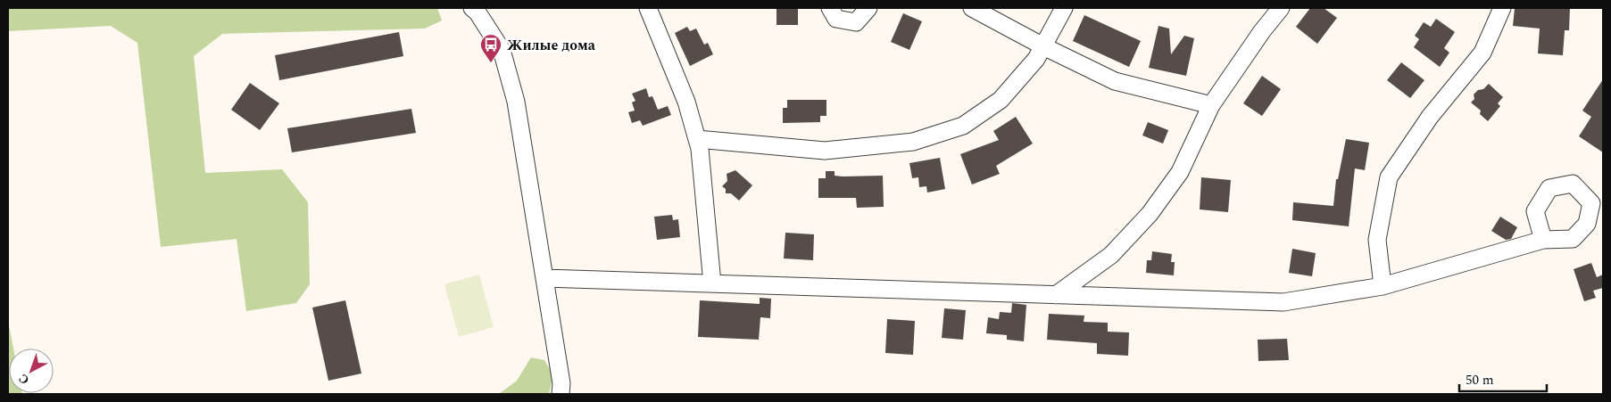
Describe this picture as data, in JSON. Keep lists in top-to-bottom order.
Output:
{
  "places": {
    "bus stop": ["Жилые дома"]
  },
  "scale_bar": "50 m",
  "north": "bottom left"
}
